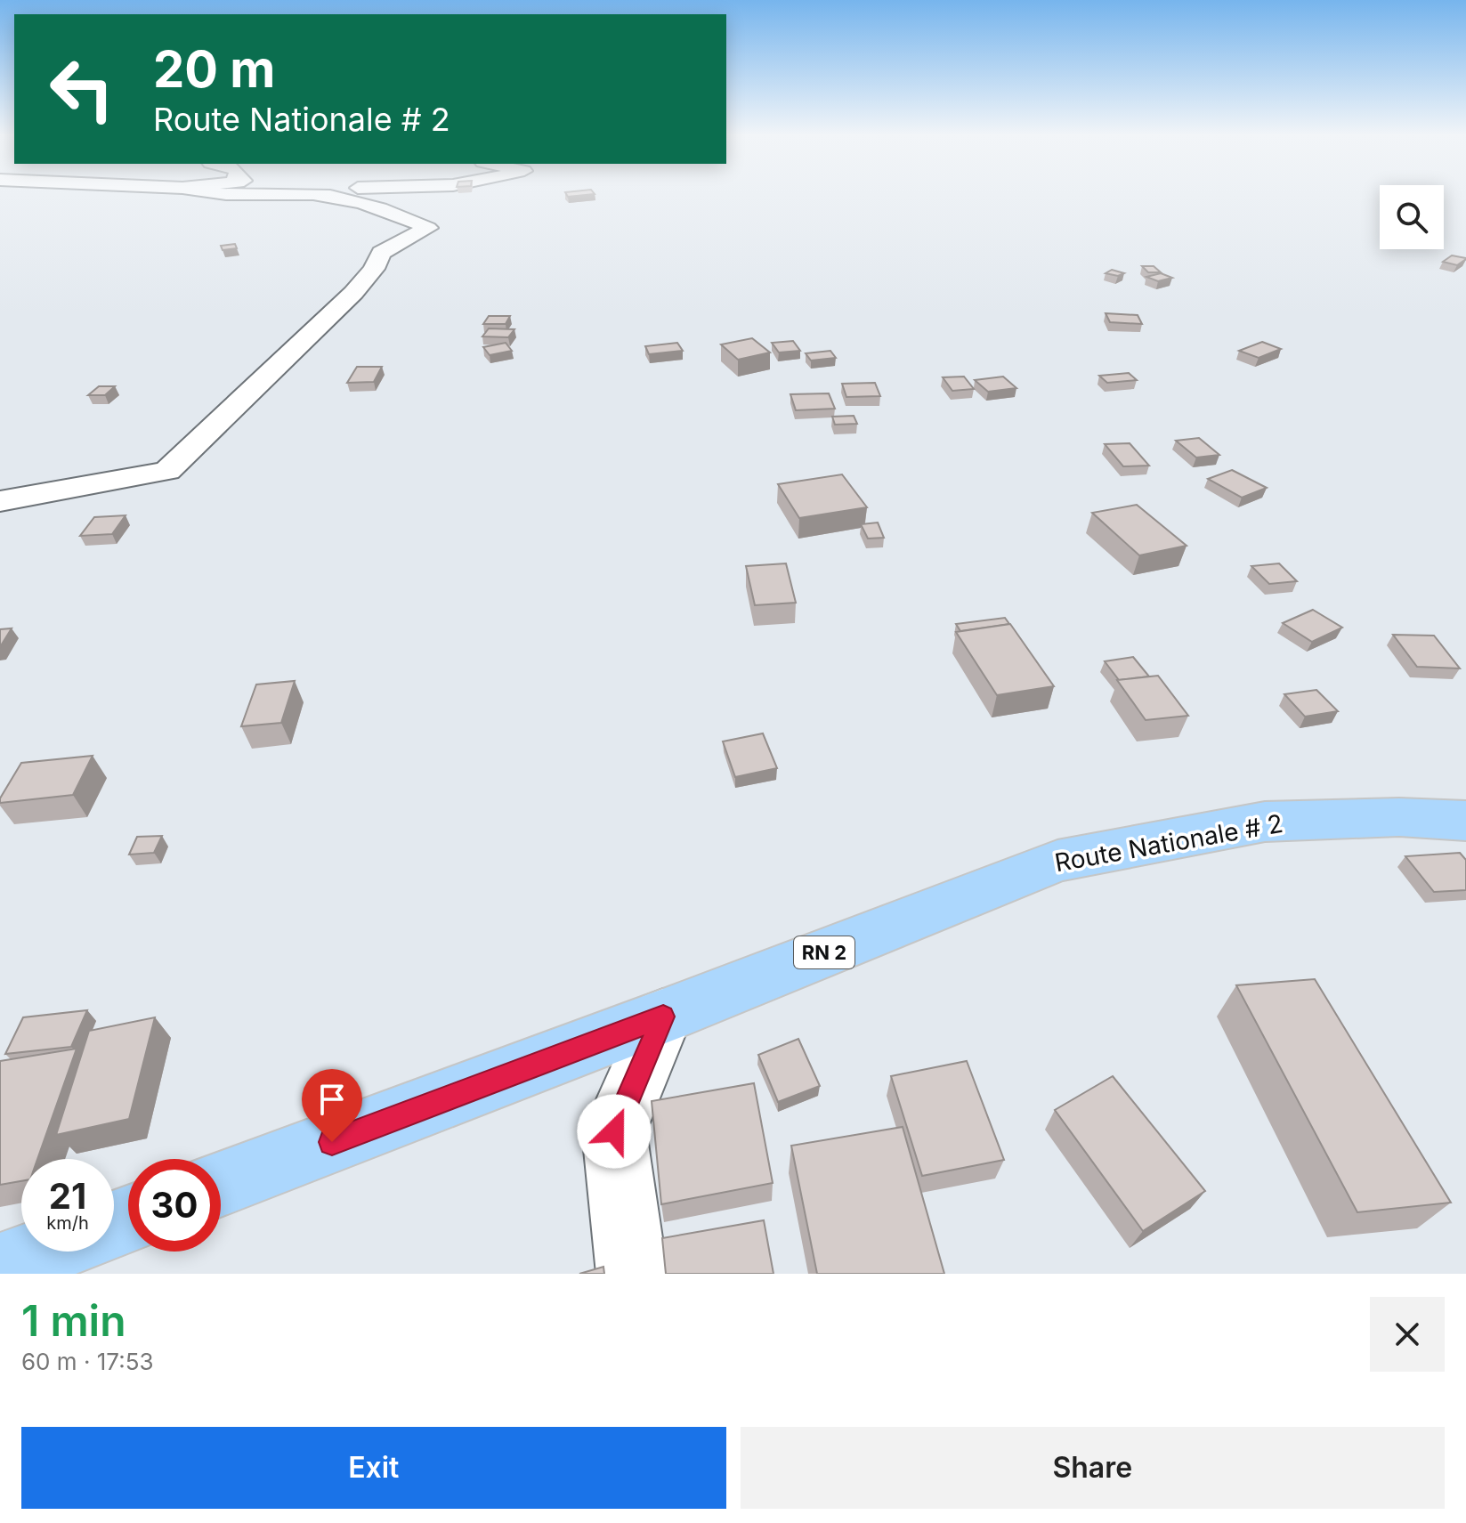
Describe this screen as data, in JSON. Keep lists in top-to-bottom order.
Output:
{
  "streets": {
    "main road": ["Route Nationale # 2", "RN 2"]
  },
  "page": {
    "turn": ["20 m", "Route Nationale # 2"],
    "speed": "21 km/h",
    "limit": "30",
    "heading": ["1 min", "60 m · 17:53"],
    "buttons": ["Exit", "Share"]
  }
}
